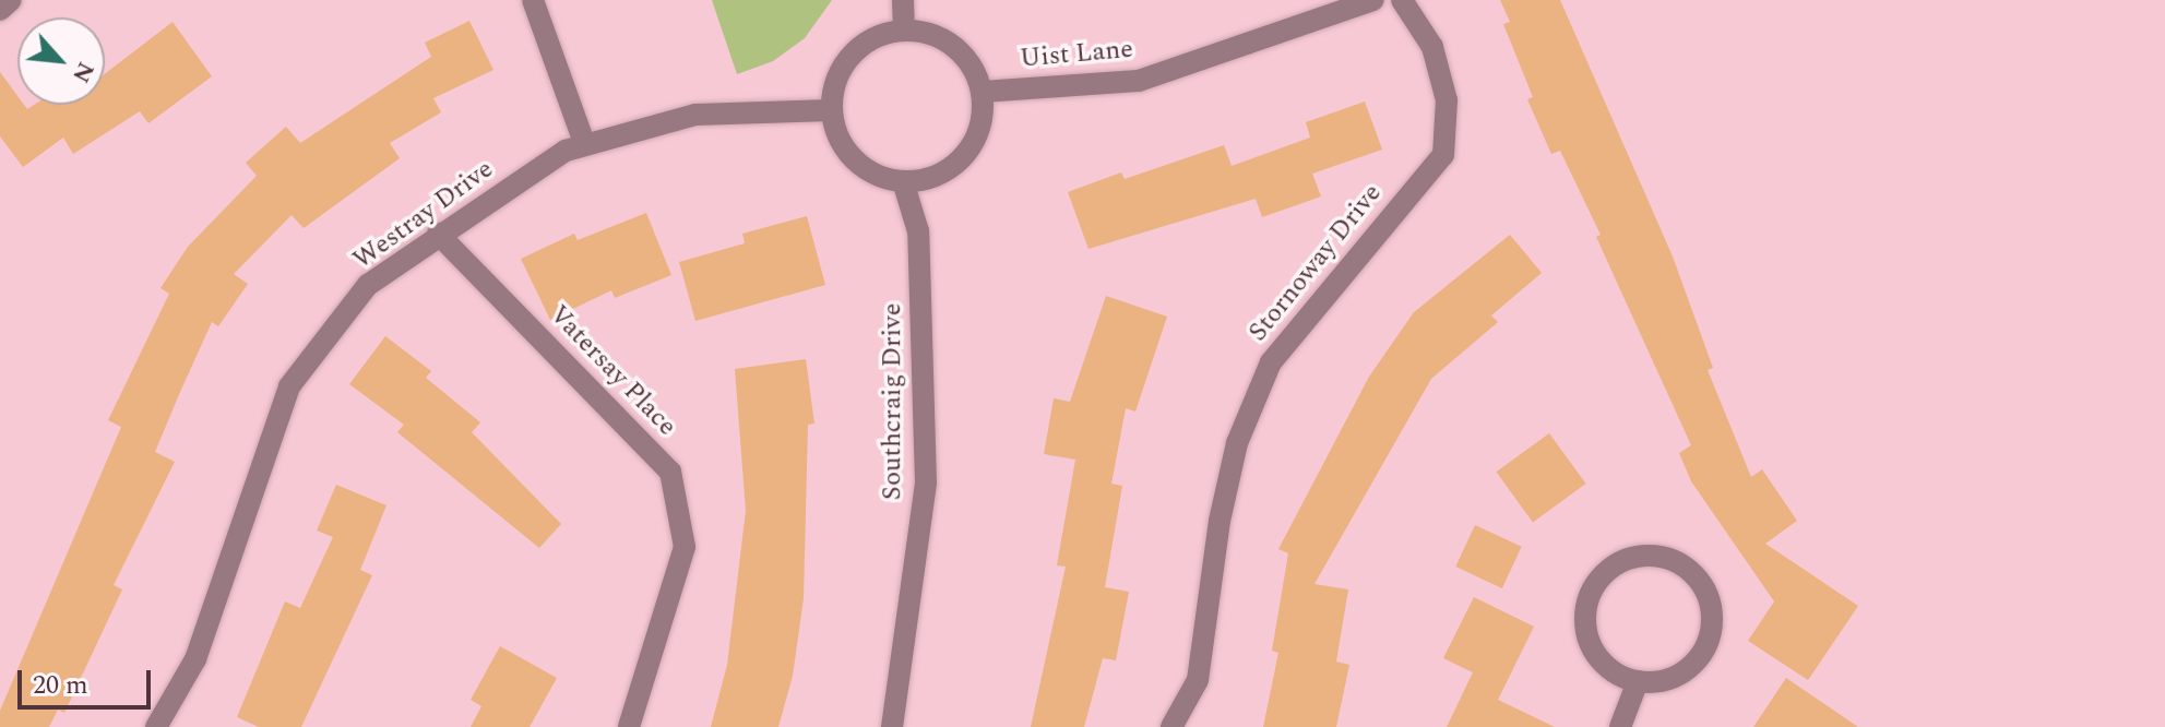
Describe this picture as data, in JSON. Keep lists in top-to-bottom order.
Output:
{
  "streets": {
    "street": [
      "Uist Lane",
      "Westray Drive",
      "Stornoway Drive",
      "Vatersay Place",
      "Southcraig Drive"
    ]
  },
  "crossings": [
    ["Uist Lane", "Westray Drive"],
    ["Uist Lane", "Southcraig Drive"],
    ["Westray Drive", "Vatersay Place"],
    ["Westray Drive", "Southcraig Drive"]
  ],
  "scale_bar": "20 m",
  "north": "bottom right"
}
